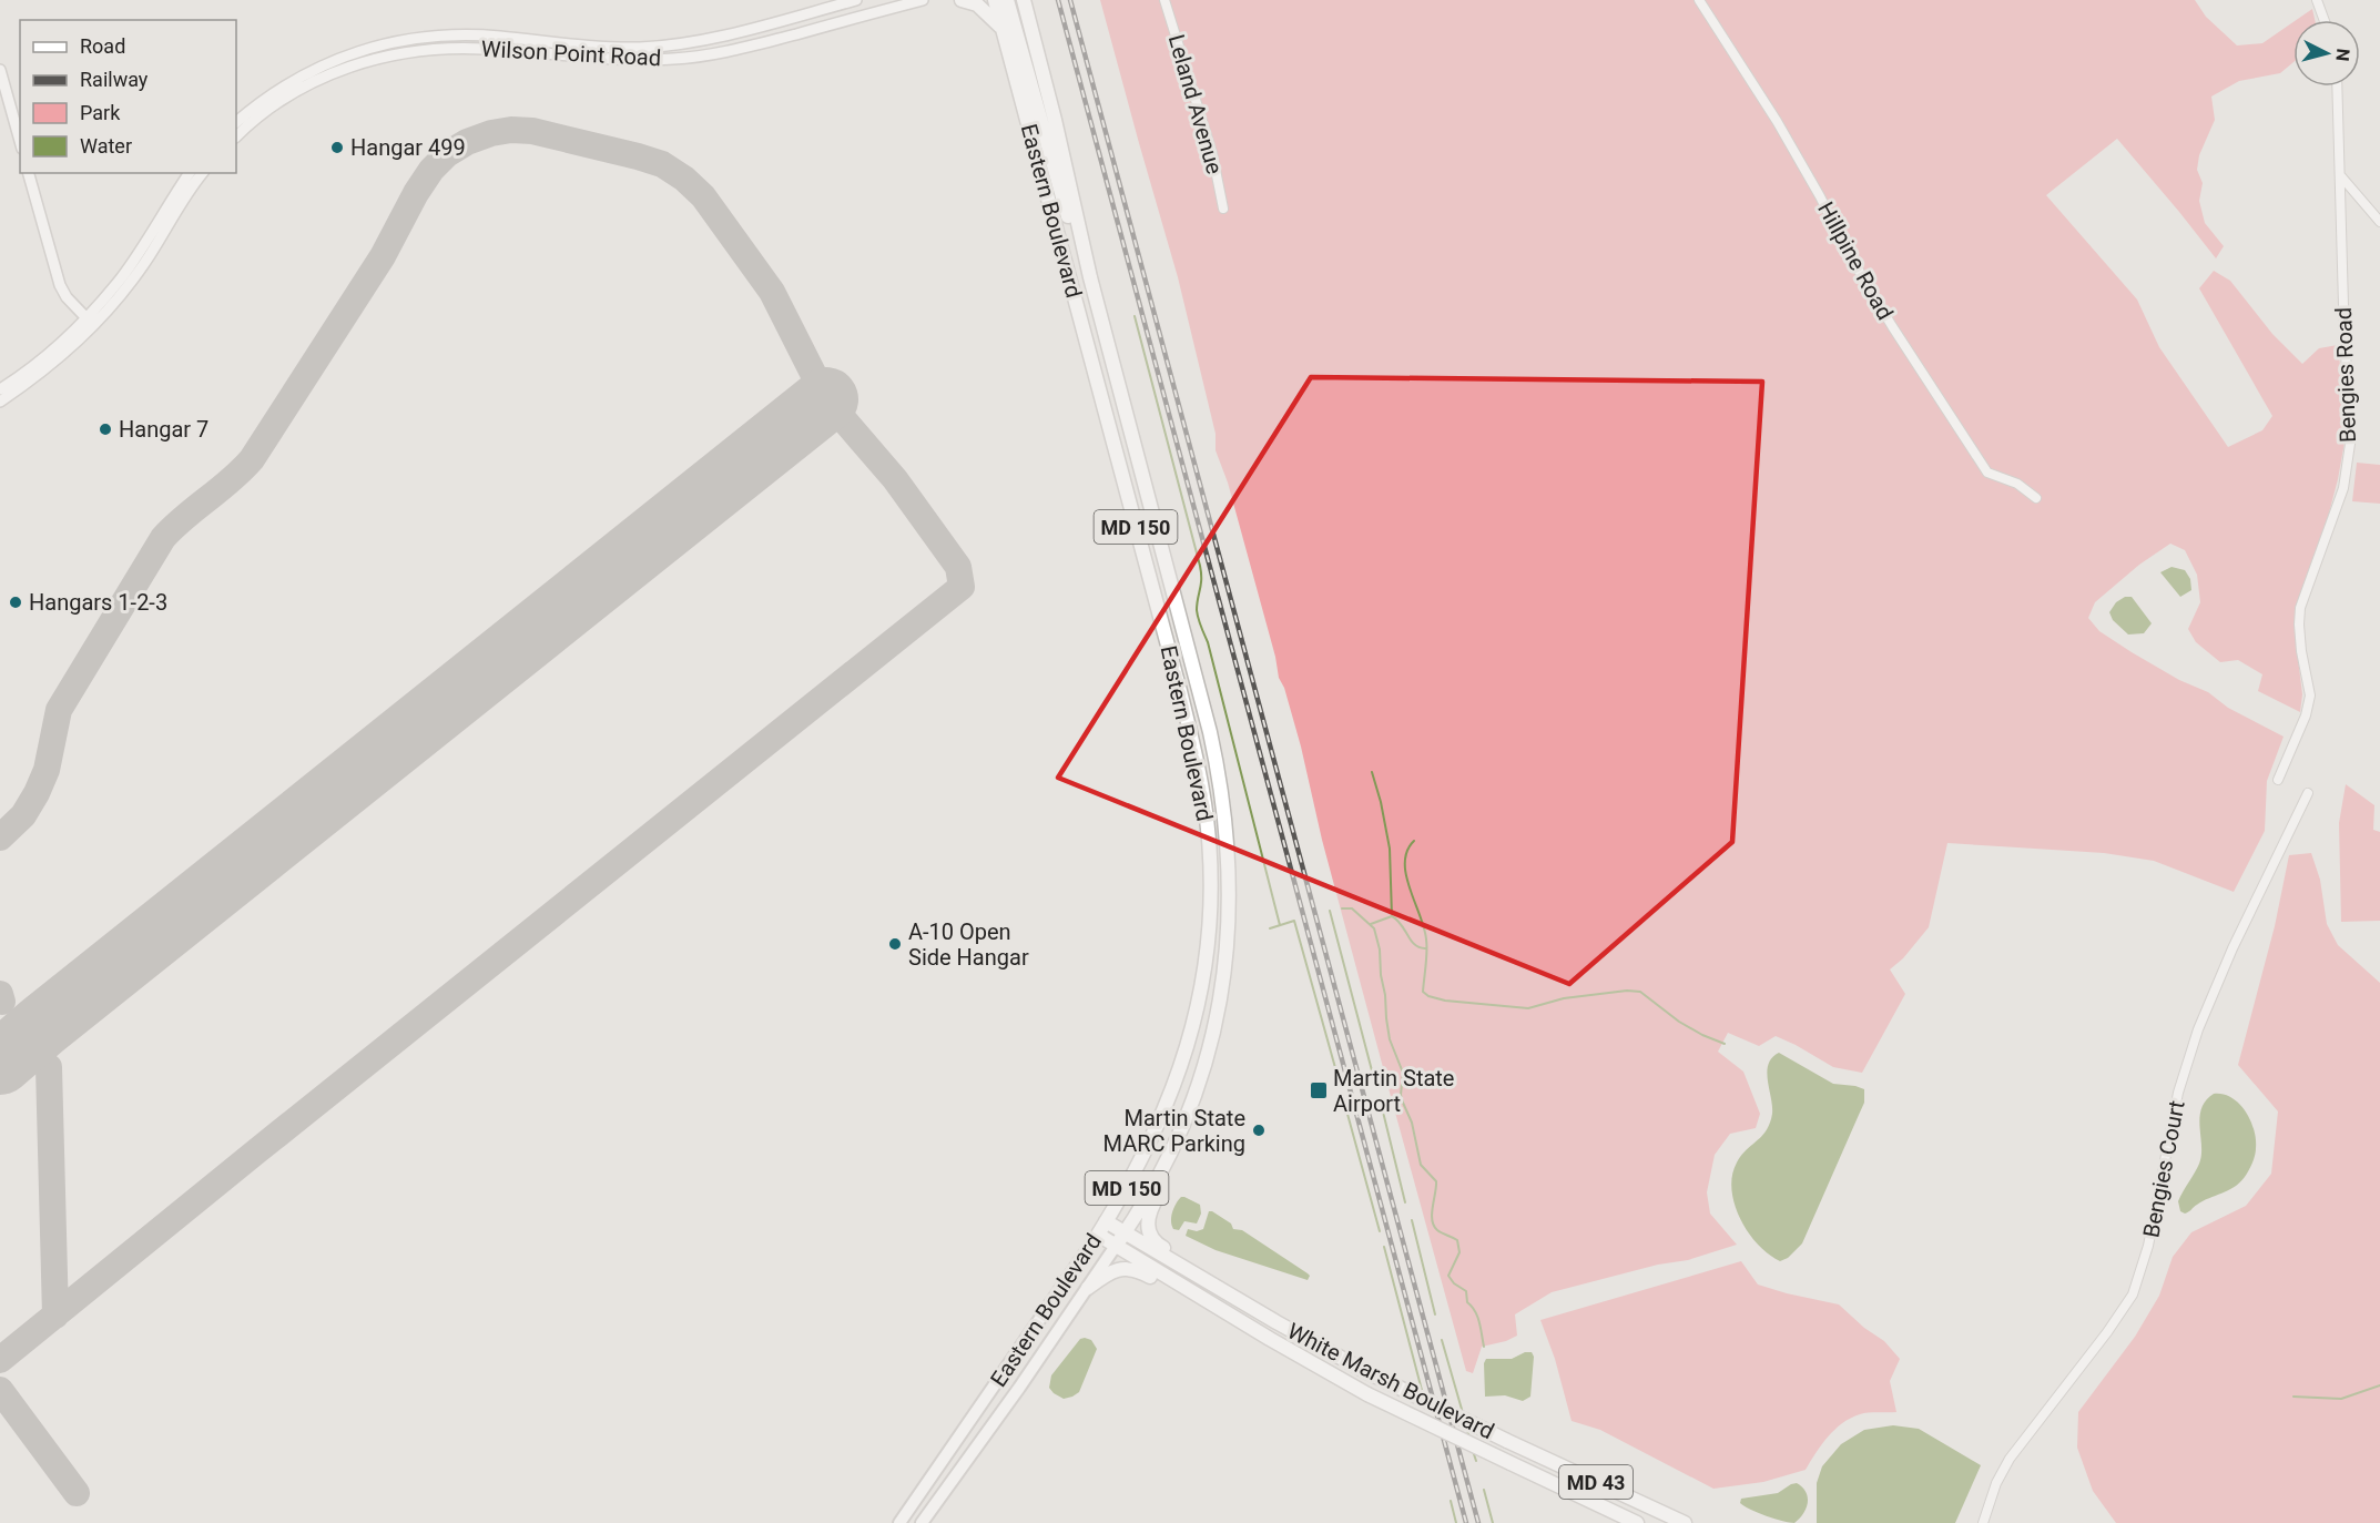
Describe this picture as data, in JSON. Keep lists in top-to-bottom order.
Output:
{
  "streets": {
    "main road": [
      "Eastern Boulevard",
      "MD 150",
      "White Marsh Boulevard",
      "MD 43"
    ],
    "street": [
      "Wilson Point Road",
      "Leland Avenue",
      "Hillpine Road",
      "Bengies Road",
      "Bengies Court"
    ]
  },
  "crossings": [
    ["Eastern Boulevard", "White Marsh Boulevard"]
  ],
  "places": {
    "other": [
      "Hangar 499",
      "Hangar 7",
      "Hangars 1-2-3",
      "A-10 Open Side Hangar",
      "Martin State MARC Parking"
    ],
    "transit": ["Martin State Airport"]
  },
  "legend": [
    "Road",
    "Railway",
    "Park",
    "Water"
  ],
  "north": "right"
}
